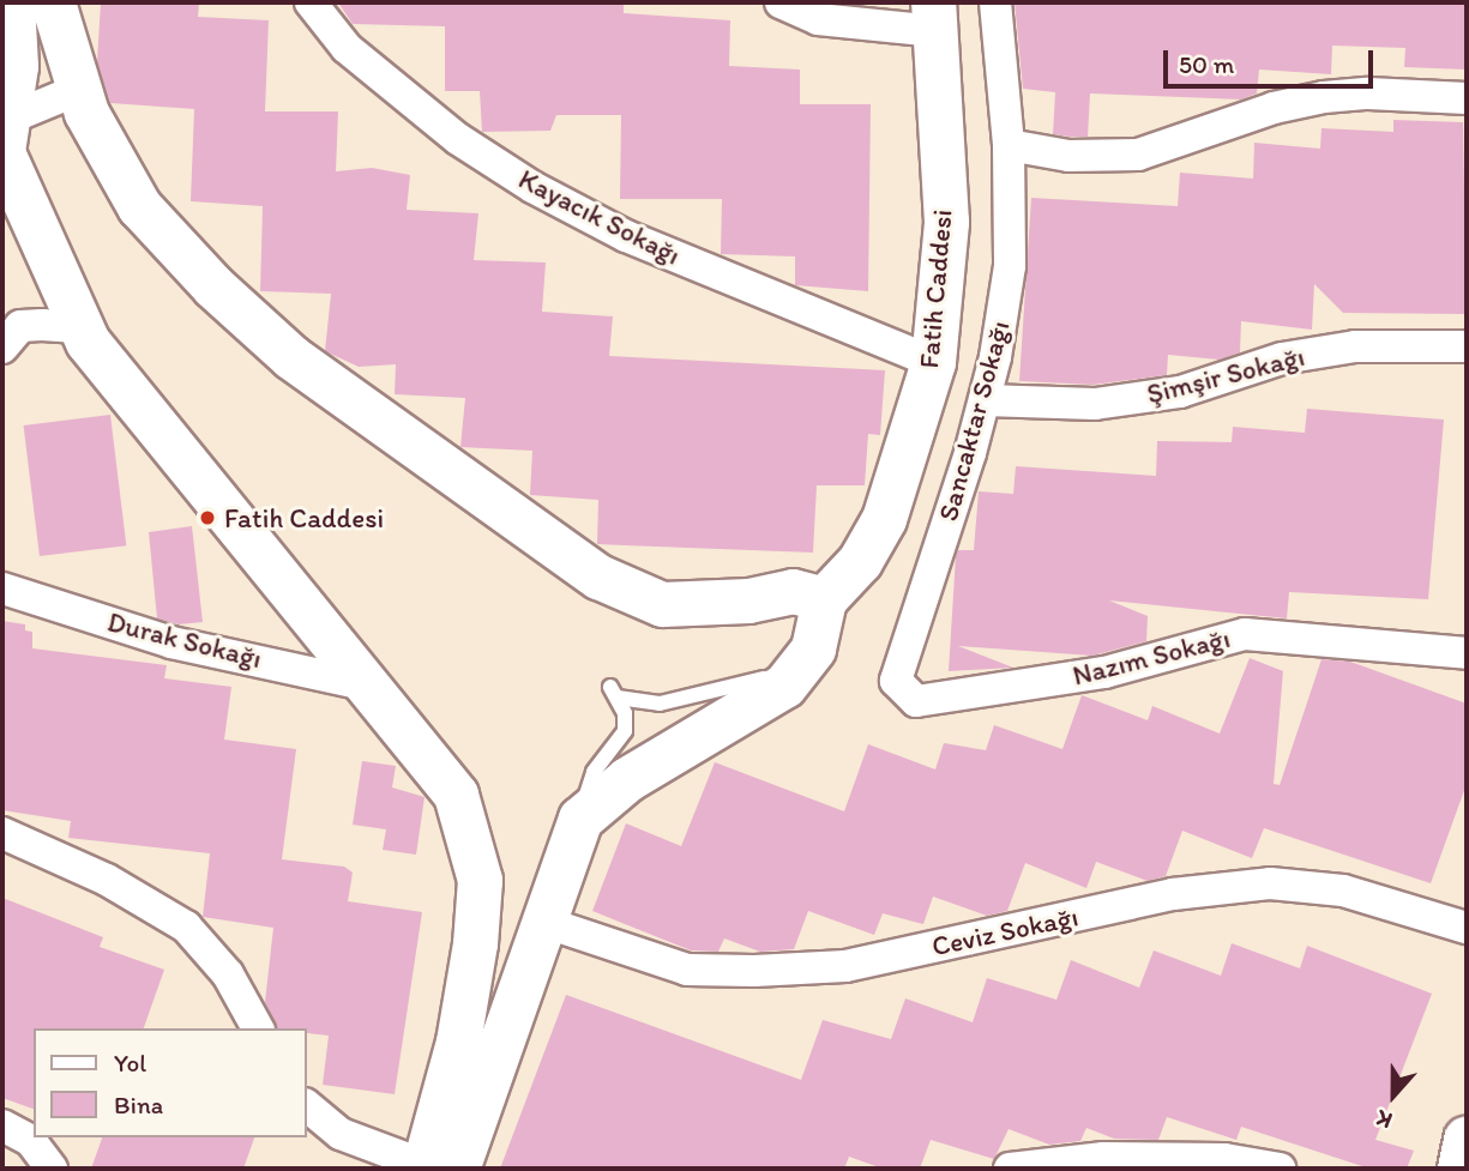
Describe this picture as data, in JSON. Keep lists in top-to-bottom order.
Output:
{
  "streets": {
    "main road": ["Fatih Caddesi"],
    "street": [
      "Kayacık Sokağı",
      "Şimşir Sokağı",
      "Sancaktar Sokağı",
      "Durak Sokağı",
      "Nazım Sokağı",
      "Ceviz Sokağı"
    ]
  },
  "crossings": [
    ["Kayacık Sokağı", "Fatih Caddesi"],
    ["Şimşir Sokağı", "Sancaktar Sokağı"],
    ["Sancaktar Sokağı", "Nazım Sokağı"]
  ],
  "places": ["Fatih Caddesi"],
  "legend": ["Yol", "Bina"],
  "scale_bar": "50 m",
  "north": "bottom"
}
